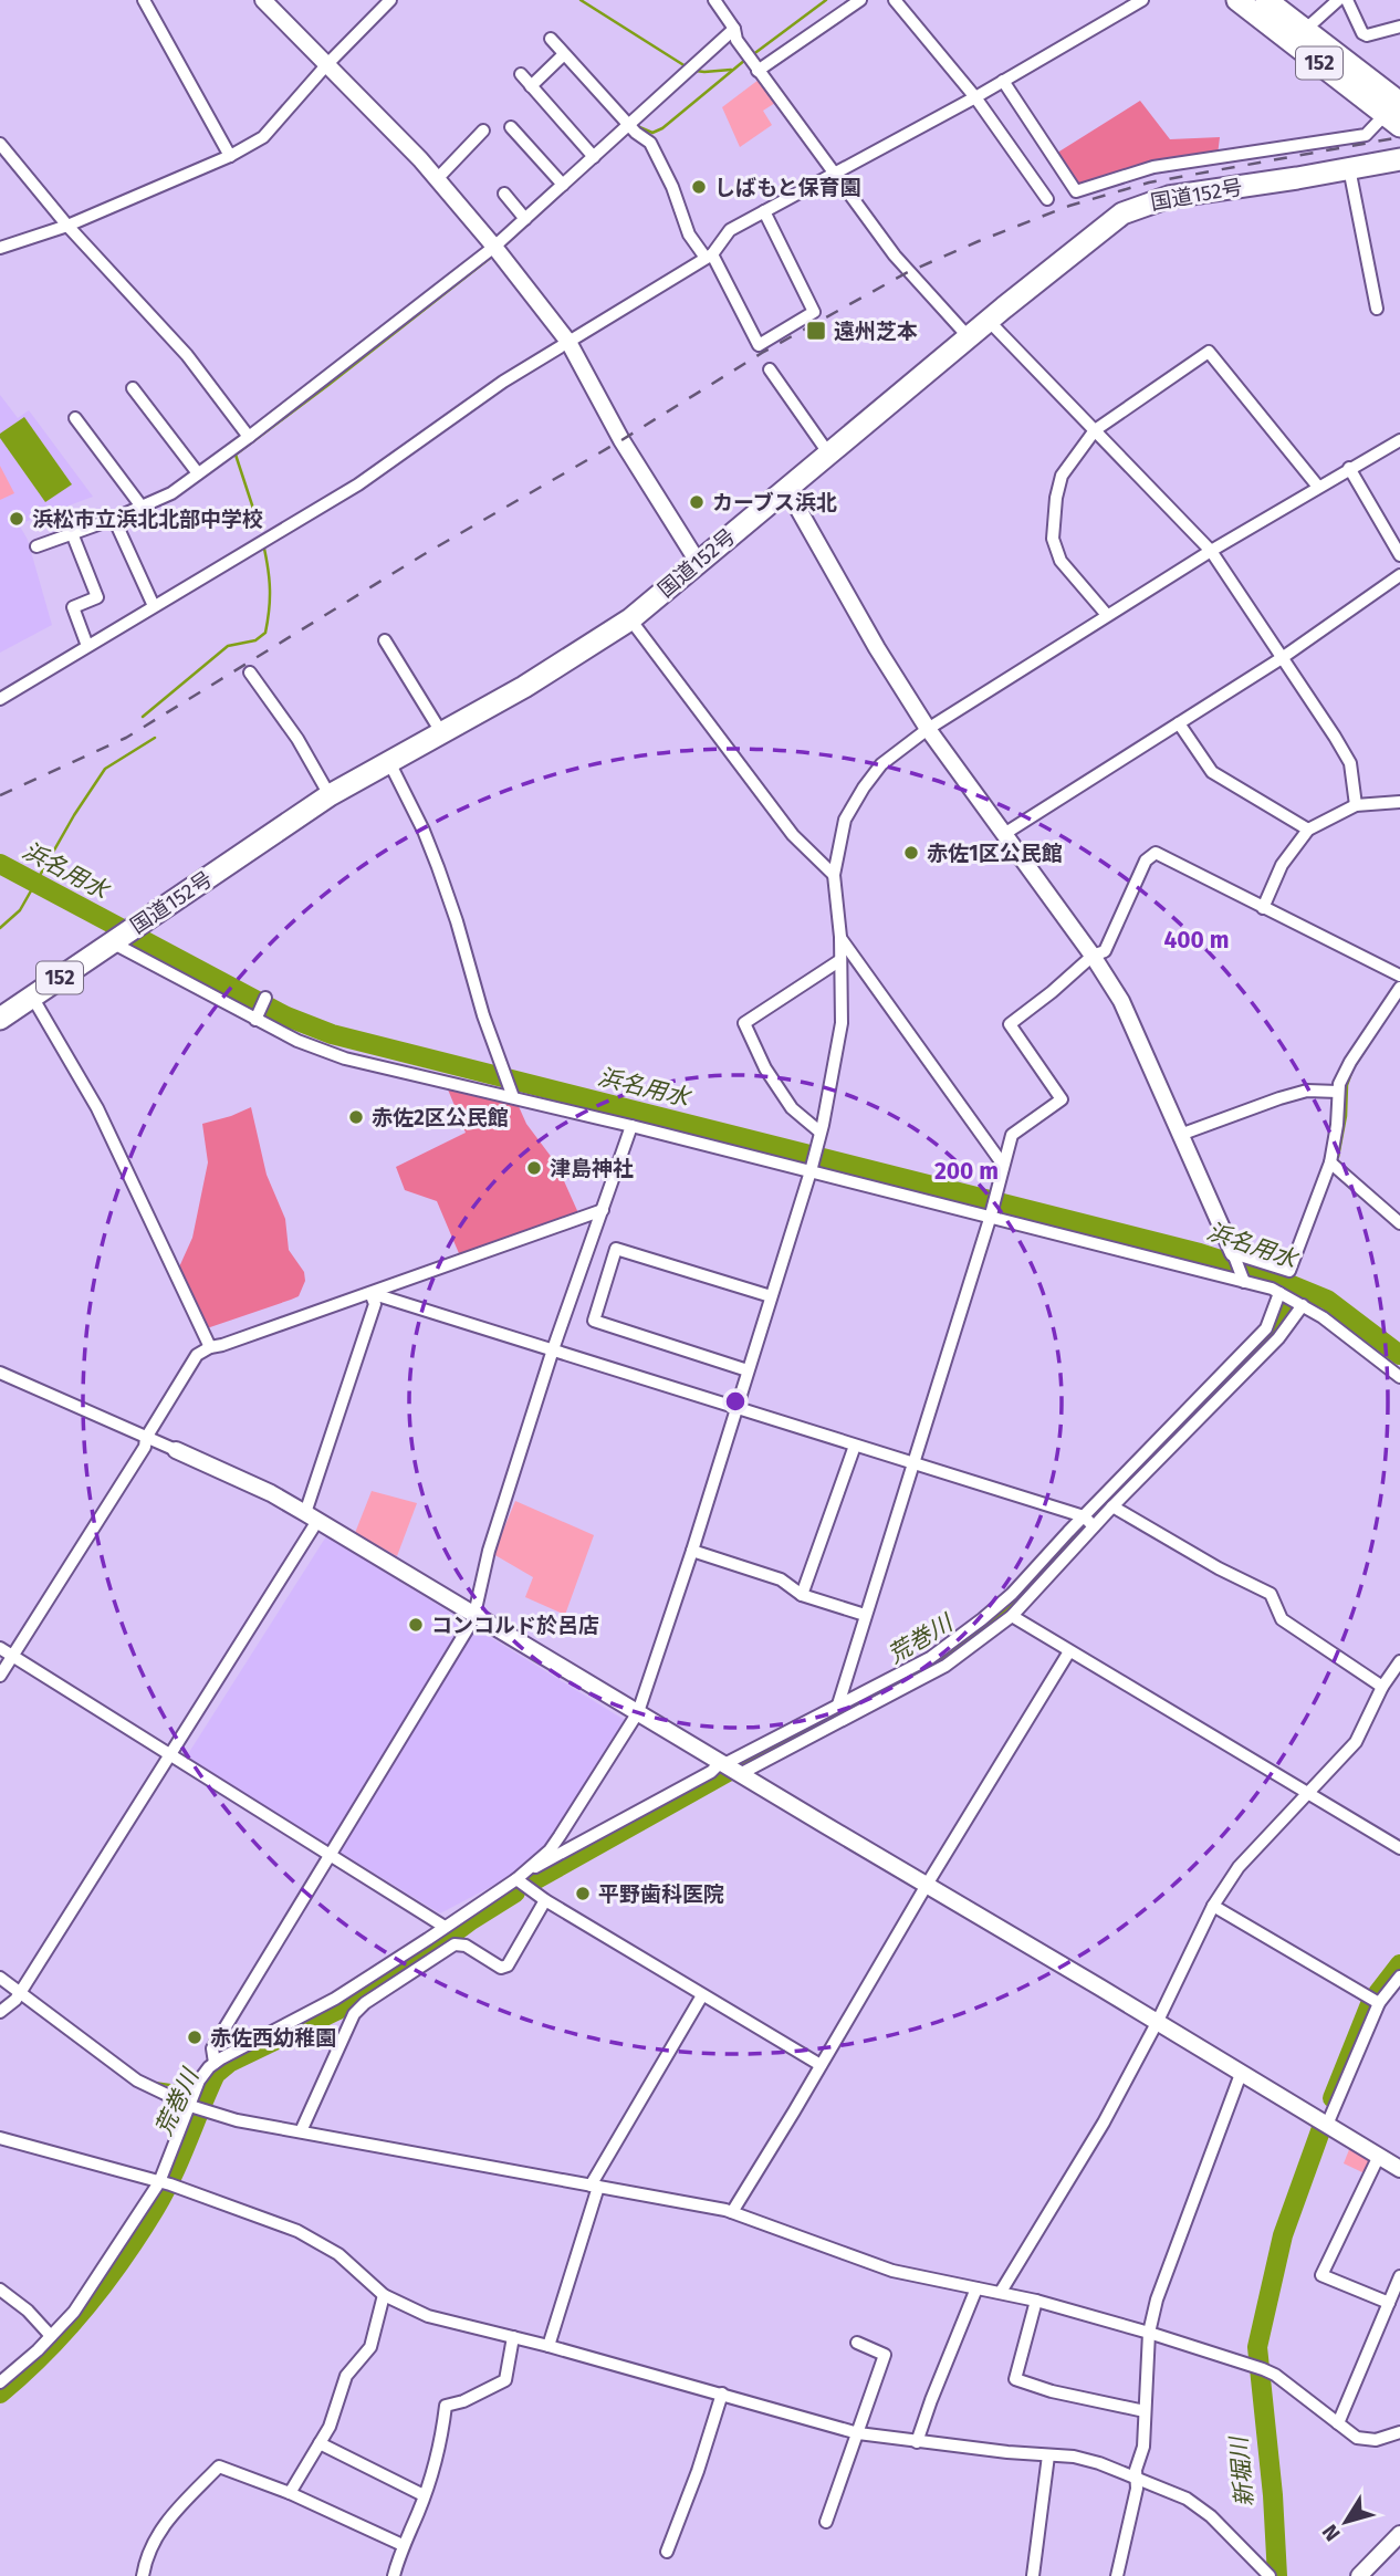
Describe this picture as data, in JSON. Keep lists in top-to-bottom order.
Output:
{
  "streets": {
    "highway": ["152", "国道152号"]
  },
  "water": ["浜名用水", "荒巻川", "新堀川"],
  "places": {
    "other": [
      "しばもと保育園",
      "カーブス浜北",
      "浜松市立浜北北部中学校",
      "赤佐1区公民館",
      "赤佐2区公民館",
      "津島神社",
      "コンコルド於呂店",
      "平野歯科医院",
      "赤佐西幼稚園"
    ],
    "transit": ["遠州芝本"]
  },
  "north": "bottom left",
  "rings": ["400 m", "200 m"]
}
